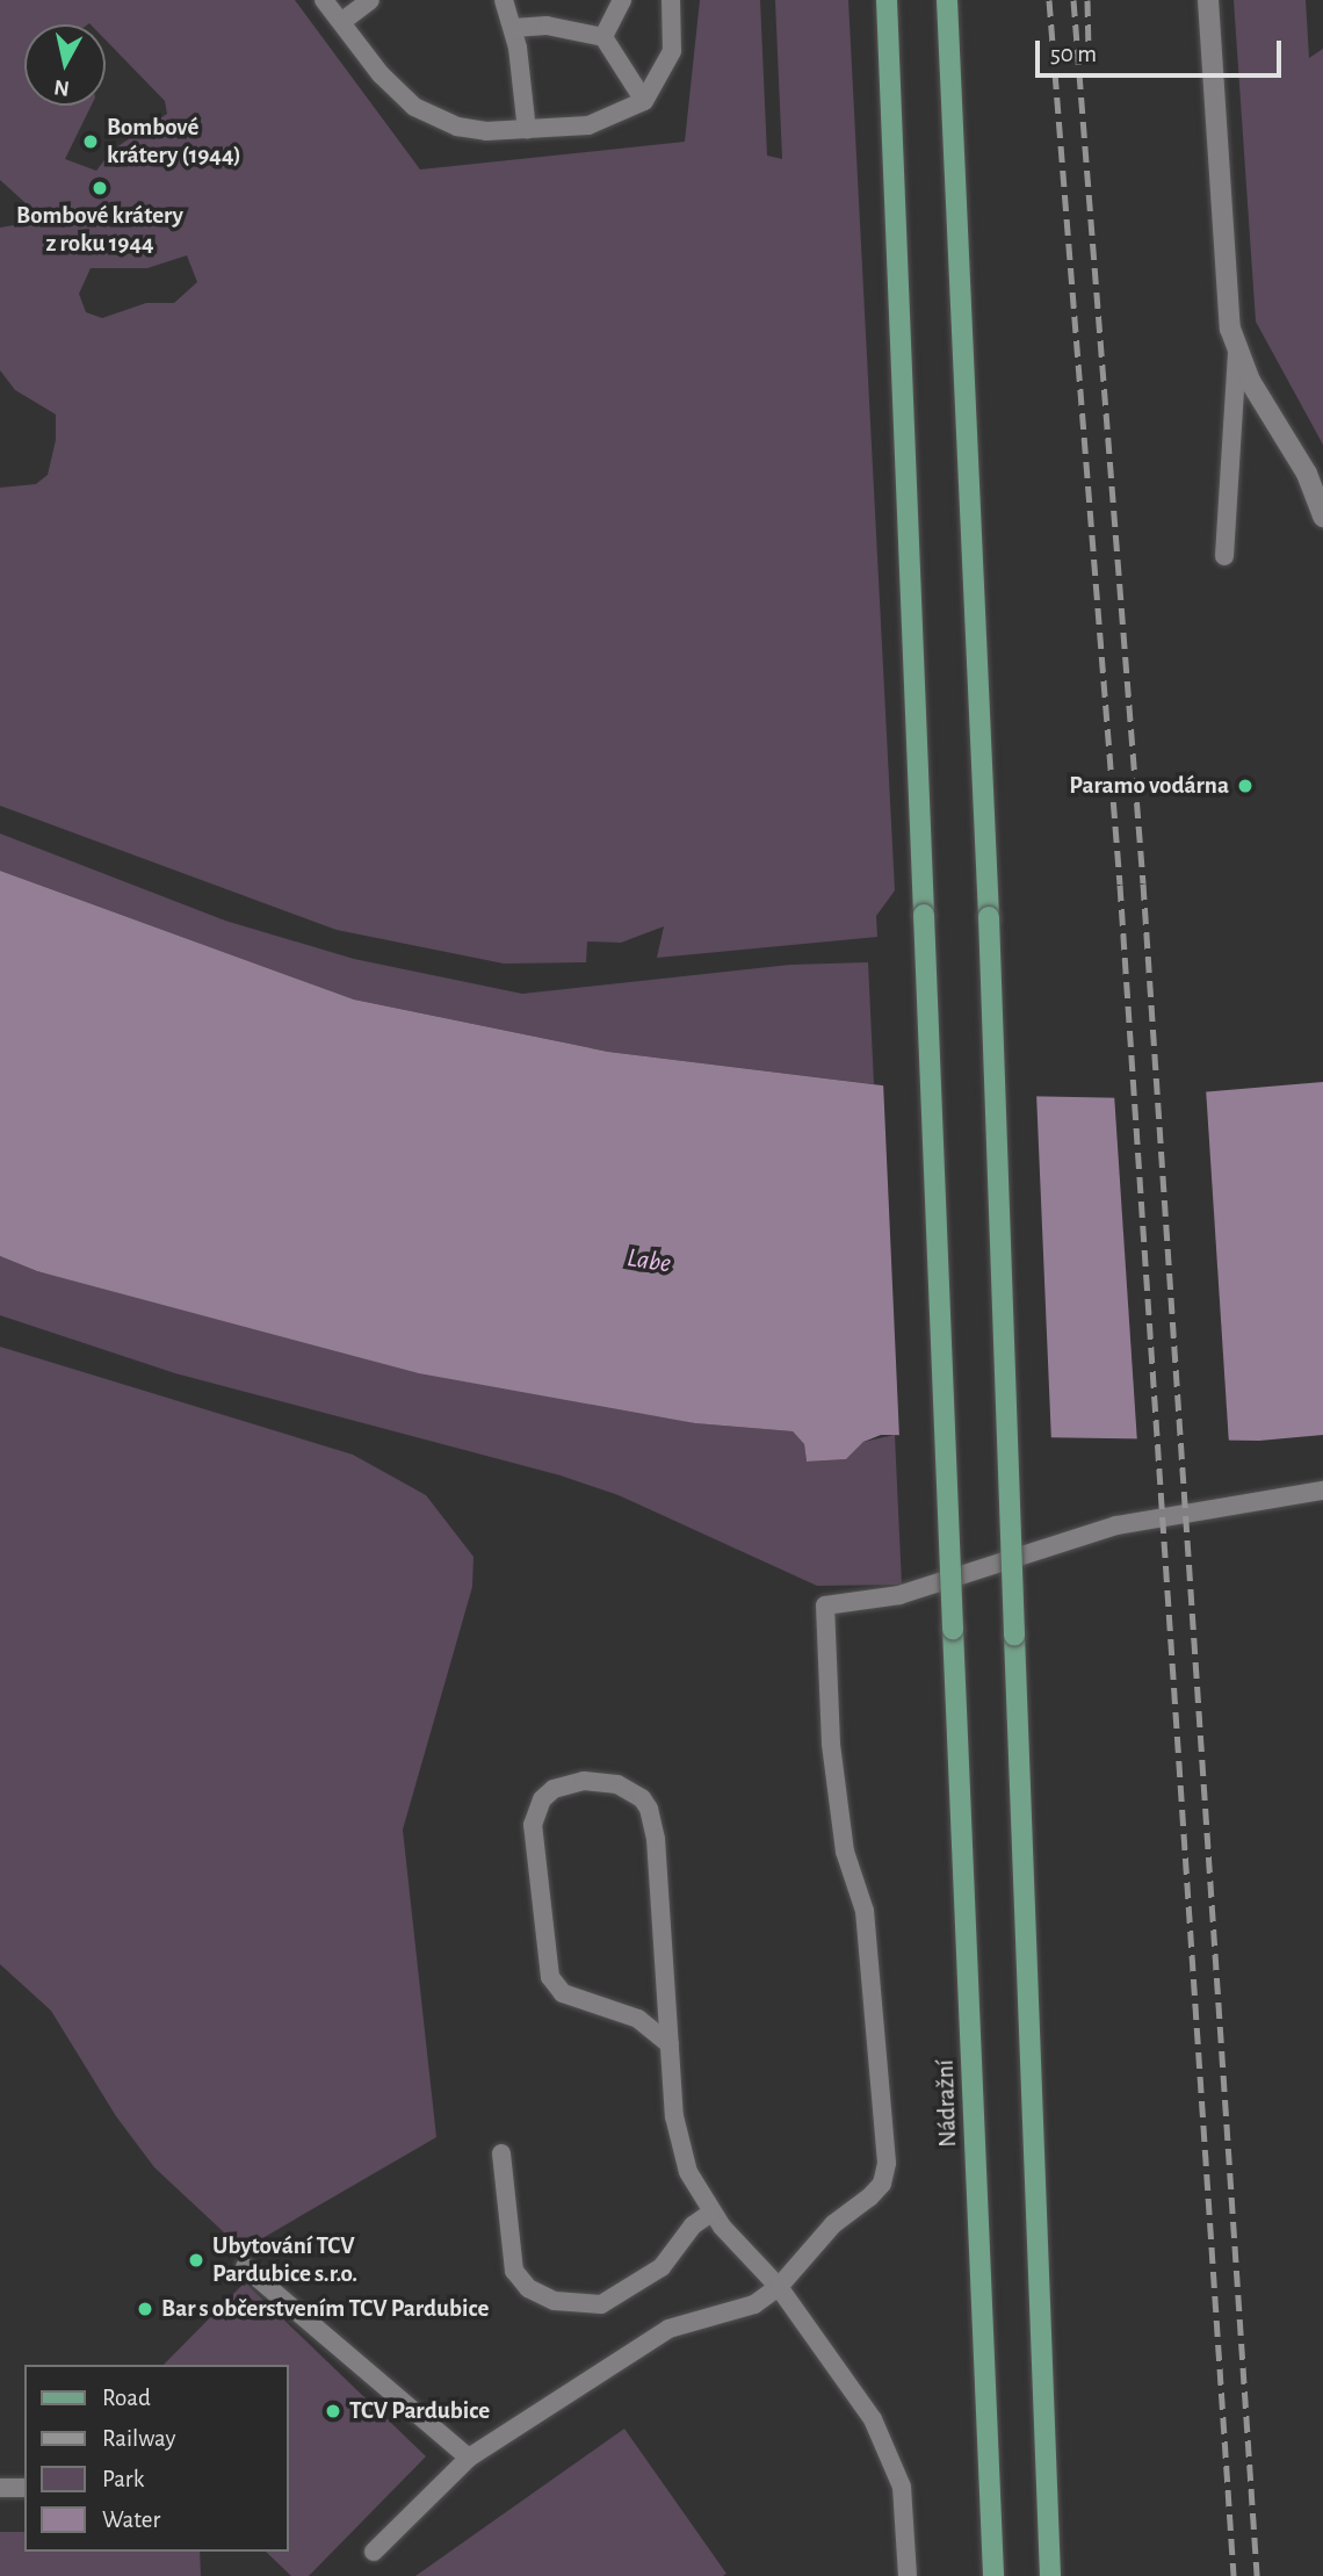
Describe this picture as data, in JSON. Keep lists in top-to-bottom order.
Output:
{
  "streets": {
    "main road": ["Nádražní"]
  },
  "water": ["Labe"],
  "places": [
    "Bombové krátery (1944)",
    "Bombové krátery z roku 1944",
    "Paramo vodárna",
    "Ubytování TCV Pardubice s.r.o.",
    "Bar s občerstvením TCV Pardubice",
    "TCV Pardubice"
  ],
  "legend": [
    "Road",
    "Railway",
    "Park",
    "Water"
  ],
  "scale_bar": "50 m",
  "north": "bottom"
}
